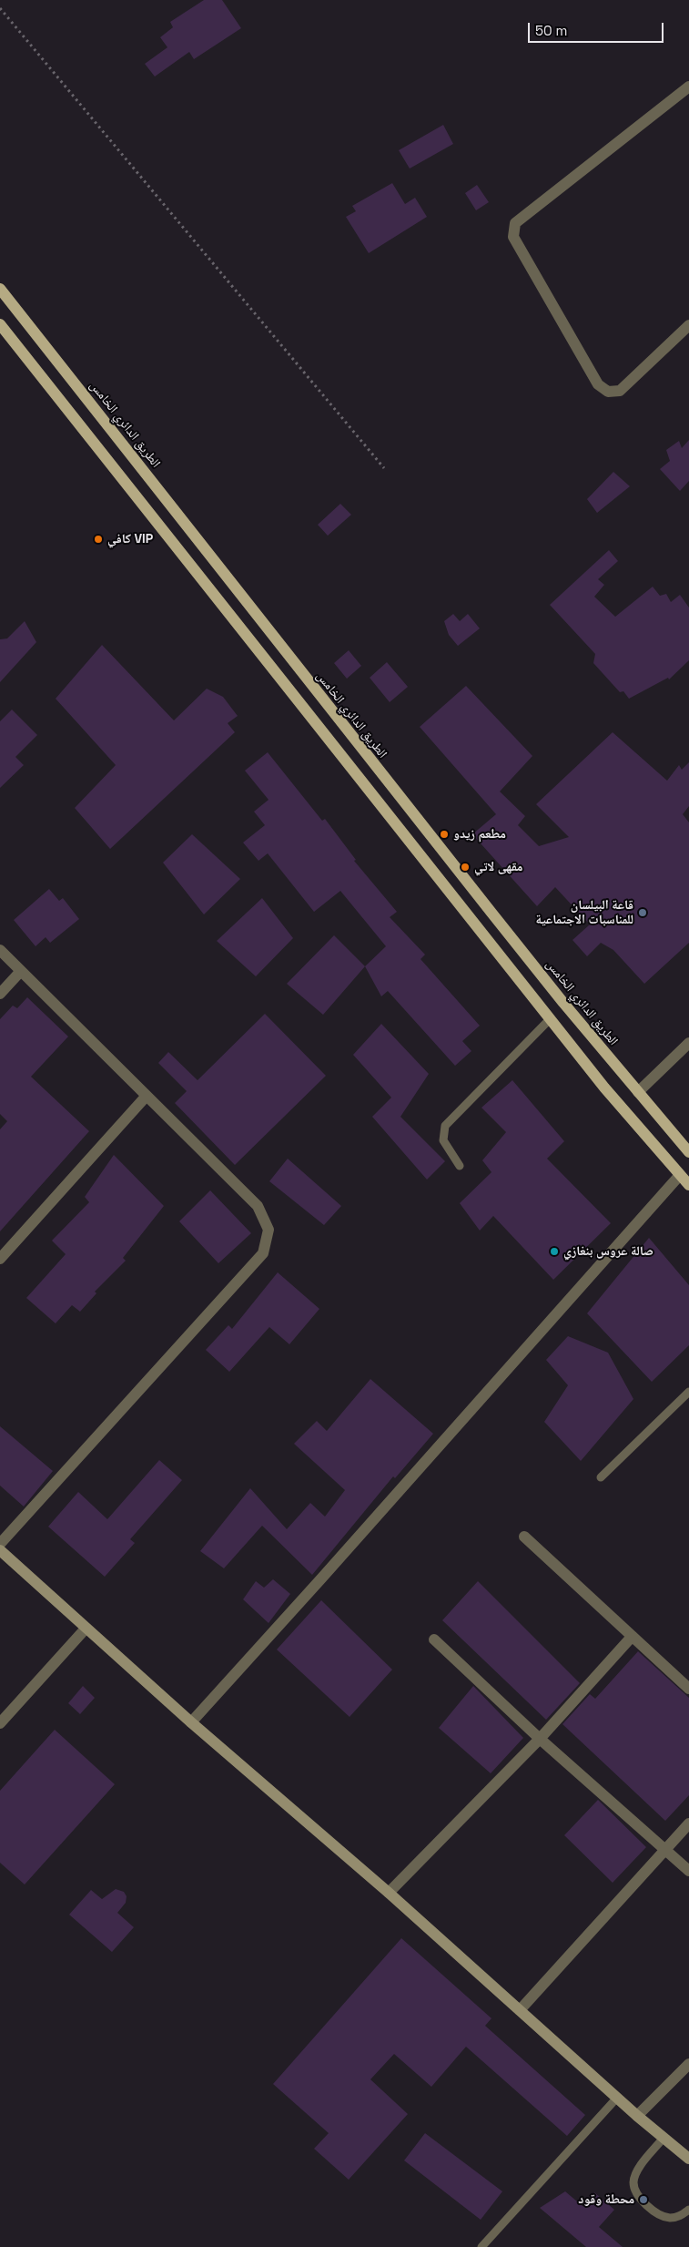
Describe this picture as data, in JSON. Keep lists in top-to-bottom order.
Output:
{
  "streets": {
    "main road": ["الطريق الدائري الخامس"]
  },
  "places": [
    "كافي VIP",
    "مطعم زيدو",
    "مقهى لاتي",
    "قاعة البيلسان للمناسبات الاجتماعية",
    "صالة عروس بنغازي",
    "محطة وقود"
  ],
  "scale_bar": "50 m"
}
